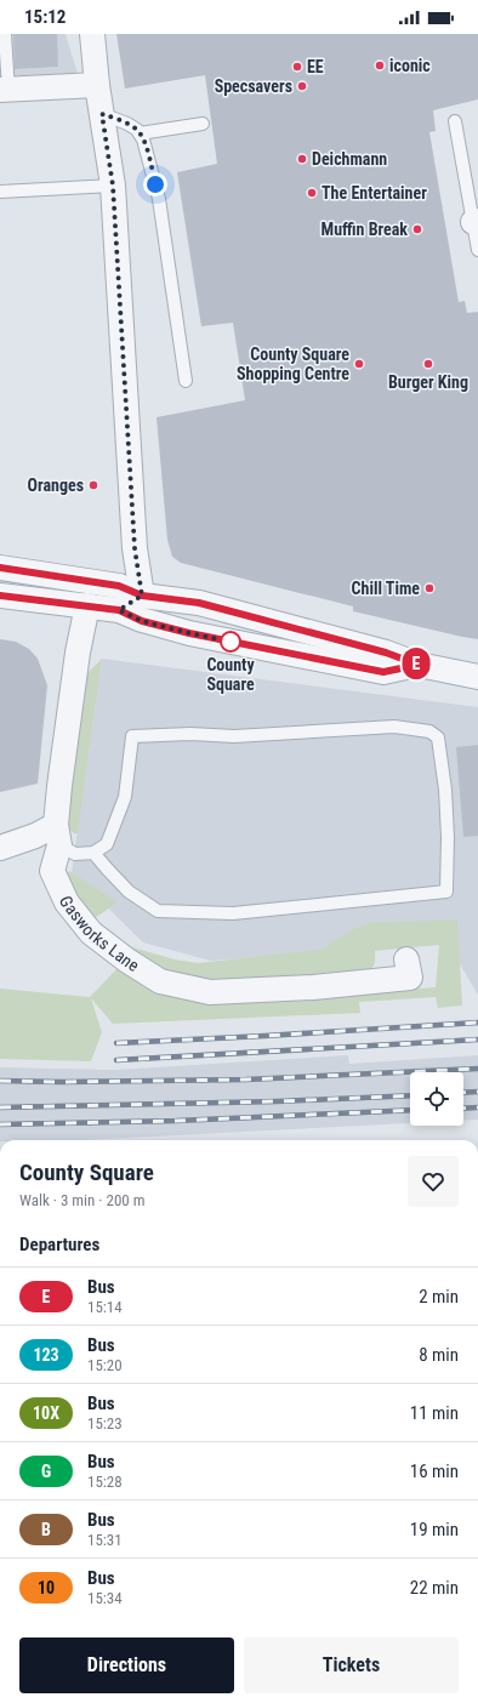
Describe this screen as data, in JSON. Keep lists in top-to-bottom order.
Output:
{
  "streets": {
    "street": ["Gasworks Lane"]
  },
  "places": [
    "iconic",
    "EE",
    "Specsavers",
    "Deichmann",
    "The Entertainer",
    "Muffin Break",
    "County Square Shopping Centre",
    "Burger King",
    "Oranges",
    "Chill Time",
    "County Square"
  ],
  "lines": ["bus line E"],
  "page": {
    "status": "15:12",
    "on_map": "E",
    "heading": [
      ["County Square", "Walk · 3 min · 200 m"],
      "Departures"
    ],
    "list": [
      {
        "mark": "E",
        "name": "Bus",
        "note": "15:14",
        "value": "2 min"
      },
      {
        "mark": "123",
        "name": "Bus",
        "note": "15:20",
        "value": "8 min"
      },
      {
        "mark": "10X",
        "name": "Bus",
        "note": "15:23",
        "value": "11 min"
      },
      {
        "mark": "G",
        "name": "Bus",
        "note": "15:28",
        "value": "16 min"
      },
      {
        "mark": "B",
        "name": "Bus",
        "note": "15:31",
        "value": "19 min"
      },
      {
        "mark": "10",
        "name": "Bus",
        "note": "15:34",
        "value": "22 min"
      }
    ],
    "buttons": ["Directions", "Tickets"]
  }
}
